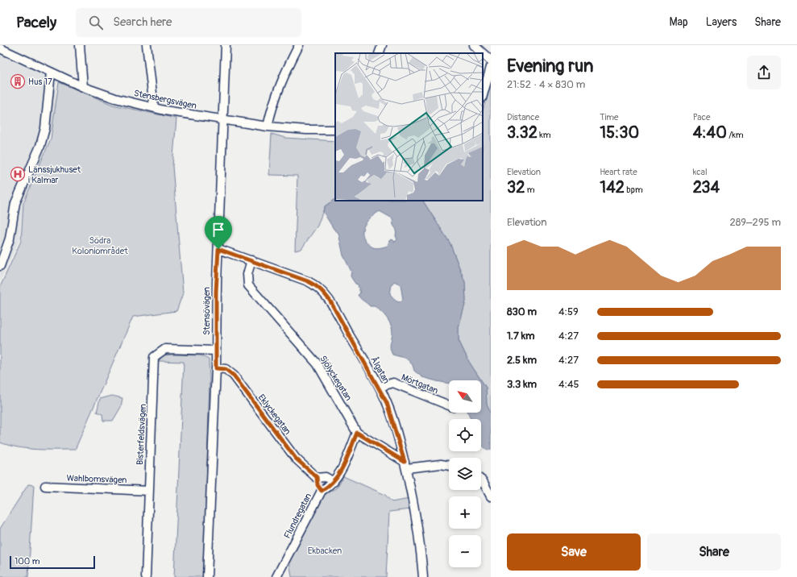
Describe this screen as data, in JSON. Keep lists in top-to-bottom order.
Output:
{
  "streets": {
    "street": [
      "Stensbergsvägen",
      "Stensövägen",
      "Ålgatan",
      "Sjölyckegatan",
      "Mörtgatan",
      "Eklyckegatan",
      "Bisterfeldsvägen",
      "Wahlbomsvägen",
      "Flundregatan"
    ]
  },
  "crossings": [
    ["Stensbergsvägen", "Stensövägen"],
    ["Stensövägen", "Ålgatan"],
    ["Stensövägen", "Eklyckegatan"],
    ["Stensövägen", "Bisterfeldsvägen"],
    ["Ålgatan", "Sjölyckegatan"],
    ["Ålgatan", "Mörtgatan"],
    ["Sjölyckegatan", "Flundregatan"],
    ["Eklyckegatan", "Flundregatan"],
    ["Bisterfeldsvägen", "Wahlbomsvägen"]
  ],
  "parks": ["Södra Koloniområdet", "Ekbacken"],
  "places": {
    "building": ["Hus 17"],
    "hospital": ["Länssjukhuset i Kalmar"]
  },
  "scale_bar": "100 m",
  "north": "top left",
  "page": {
    "header": "Pacely",
    "search": "Search here",
    "nav": ["Map", "Layers", "Share"],
    "heading": ["Evening run", "21:52 · 4 × 830 m"],
    "stats": [
      ["Distance", "3.32 km"],
      ["Time", "15:30"],
      ["Pace", "4:40 /km"],
      ["Elevation", "32 m"],
      ["Heart rate", "142 bpm"],
      ["kcal", "234"]
    ],
    "chart": ["Elevation", "289–295 m"],
    "list": [
      {
        "name": "830 m",
        "note": "4:59"
      },
      {
        "name": "1.7 km",
        "note": "4:27"
      },
      {
        "name": "2.5 km",
        "note": "4:27"
      },
      {
        "name": "3.3 km",
        "note": "4:45"
      }
    ],
    "map_buttons": ["+", "−"],
    "buttons": ["Save", "Share"],
    "scale": "100 m"
  }
}
